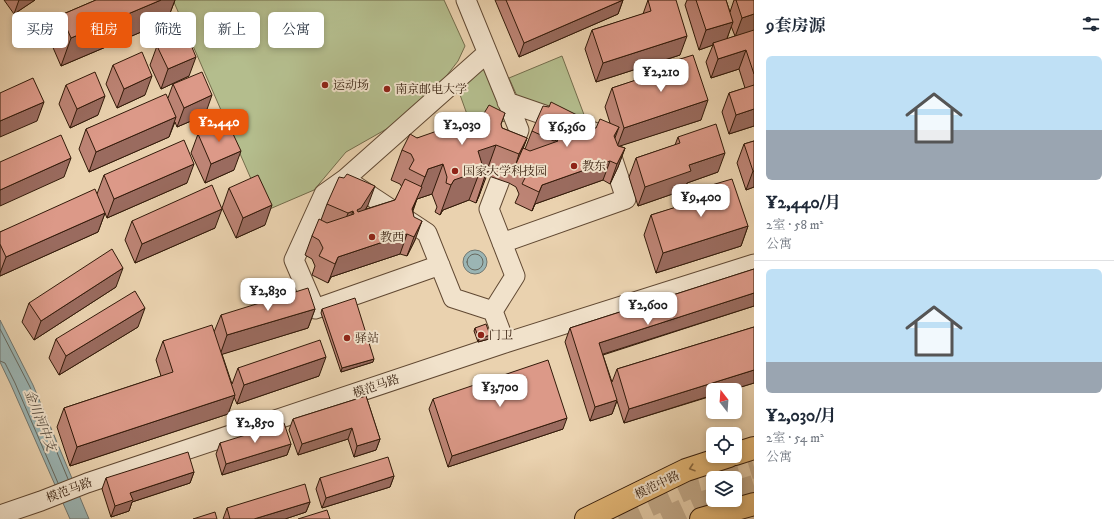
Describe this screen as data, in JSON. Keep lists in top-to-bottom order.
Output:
{
  "streets": {
    "main road": ["模范中路"],
    "street": ["模范马路"]
  },
  "one_way": ["模范中路"],
  "water": ["金川河中支"],
  "places": [
    "运动场",
    "南京邮电大学",
    "教东",
    "国家大学科技园",
    "教西",
    "门卫",
    "驿站"
  ],
  "north": "top",
  "page": {
    "heading": "9套房源",
    "chip": [
      "买房",
      "租房",
      "筛选",
      "新上",
      "公寓"
    ],
    "list": [
      {
        "name": "¥2,440/月",
        "note": "2室 · 58 m² · 公寓"
      },
      {
        "name": "¥2,030/月",
        "note": "2室 · 54 m² · 公寓"
      }
    ],
    "price": [
      "¥2,210",
      "¥2,440",
      "¥2,030",
      "¥6,360",
      "¥9,400",
      "¥2,830",
      "¥2,600",
      "¥3,700",
      "¥2,850"
    ]
  }
}
